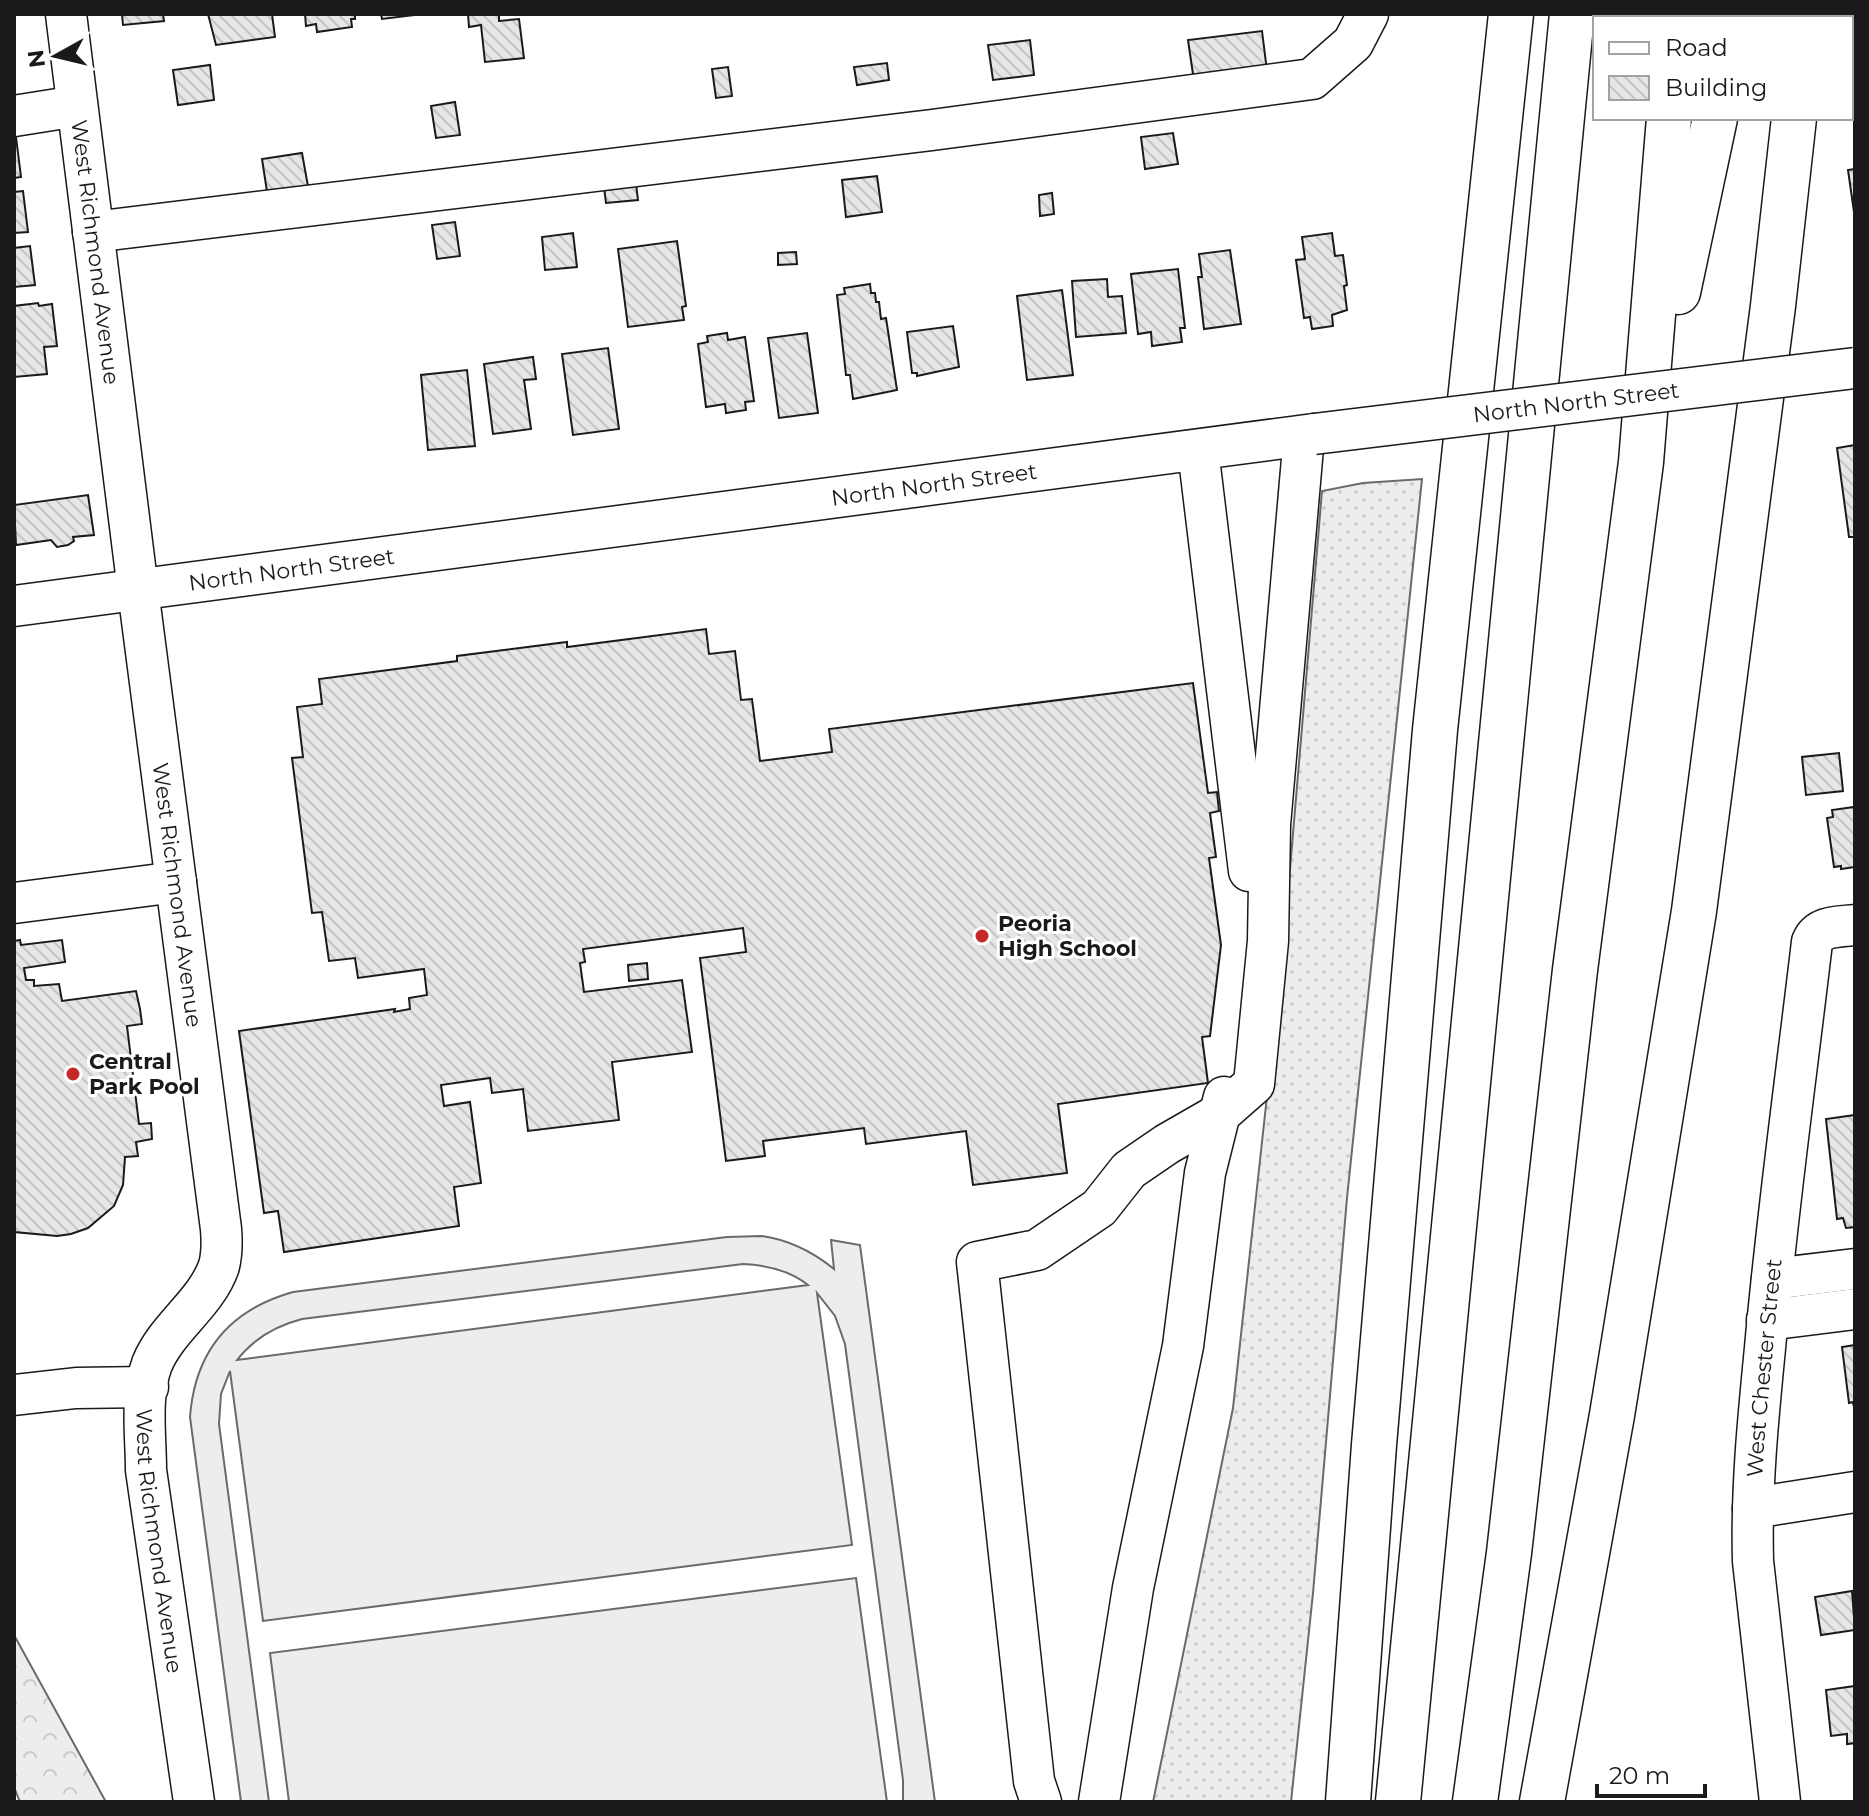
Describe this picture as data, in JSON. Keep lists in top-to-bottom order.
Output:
{
  "streets": {
    "street": ["West Richmond Avenue", "North North Street", "West Chester Street"]
  },
  "crossings": [
    ["West Richmond Avenue", "North North Street"]
  ],
  "places": ["Peoria High School", "Central Park Pool"],
  "legend": ["Road", "Building"],
  "scale_bar": "20 m",
  "north": "left"
}
